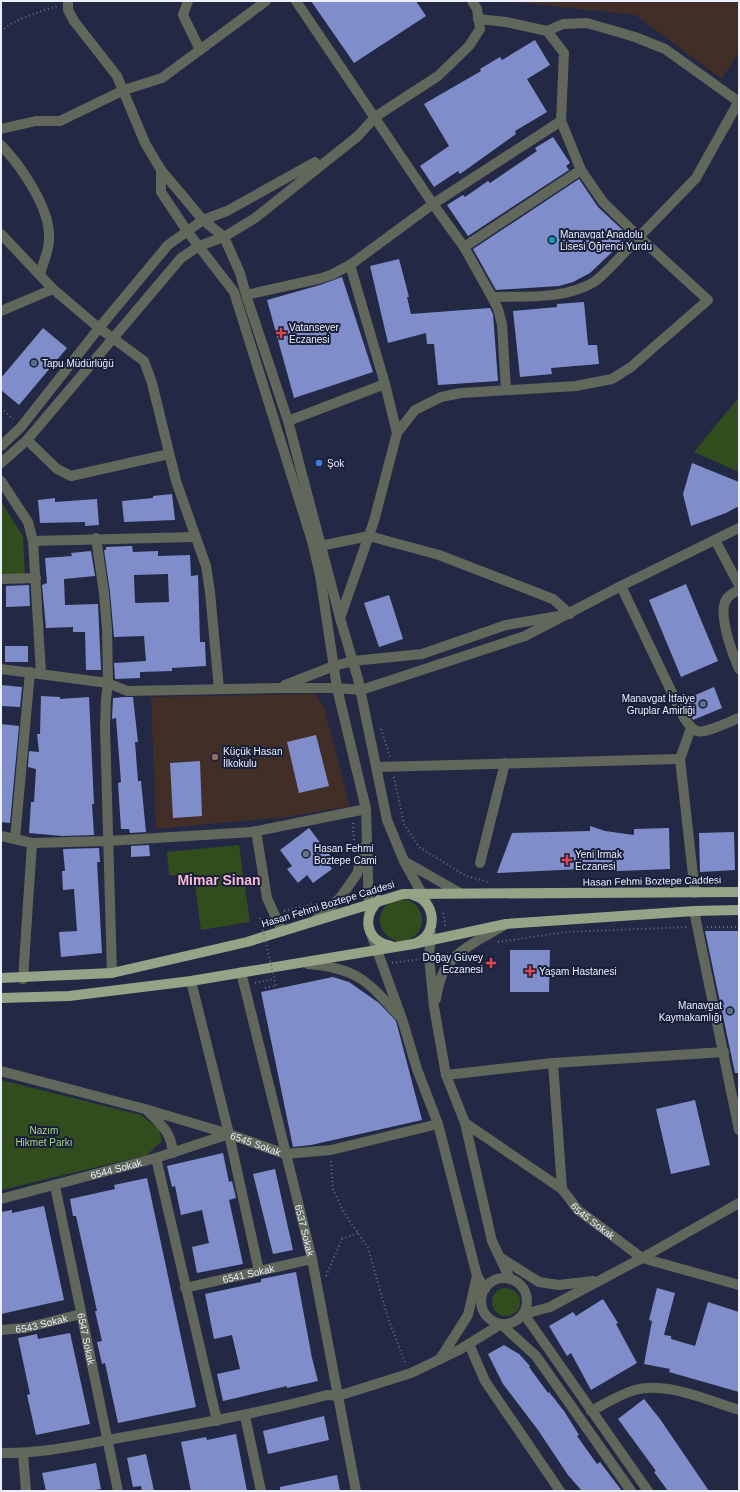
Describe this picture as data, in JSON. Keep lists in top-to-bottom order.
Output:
{
  "streets": {
    "main road": ["Hasan Fehmi Boztepe Caddesi"],
    "street": [
      "6545 Sokak",
      "6544 Sokak",
      "6537 Sokak",
      "6541 Sokak",
      "6543 Sokak",
      "6547 Sokak"
    ]
  },
  "crossings": [
    ["6545 Sokak", "6544 Sokak"],
    ["6545 Sokak", "6537 Sokak"],
    ["6544 Sokak", "6547 Sokak"],
    ["6537 Sokak", "6541 Sokak"],
    ["6543 Sokak", "6547 Sokak"]
  ],
  "districts": ["Mimar Sinan"],
  "parks": ["Nazım Hikmet Parkı"],
  "places": {
    "other": [
      "Manavgat Anadolu Lisesi Öğrenci Yurdu",
      "Tapu Müdürlüğü",
      "Şok",
      "Manavgat İtfaiye Gruplar Amirliği",
      "Küçük Hasan İlkokulu",
      "Hasan Fehmi Boztepe Cami",
      "Manavgat Kaymakamlığı"
    ],
    "health": [
      "Vatansever Eczanesi",
      "Yeni Irmak Eczanesi",
      "Doğay Güvey Eczanesi",
      "Yaşam Hastanesi"
    ]
  }
}
